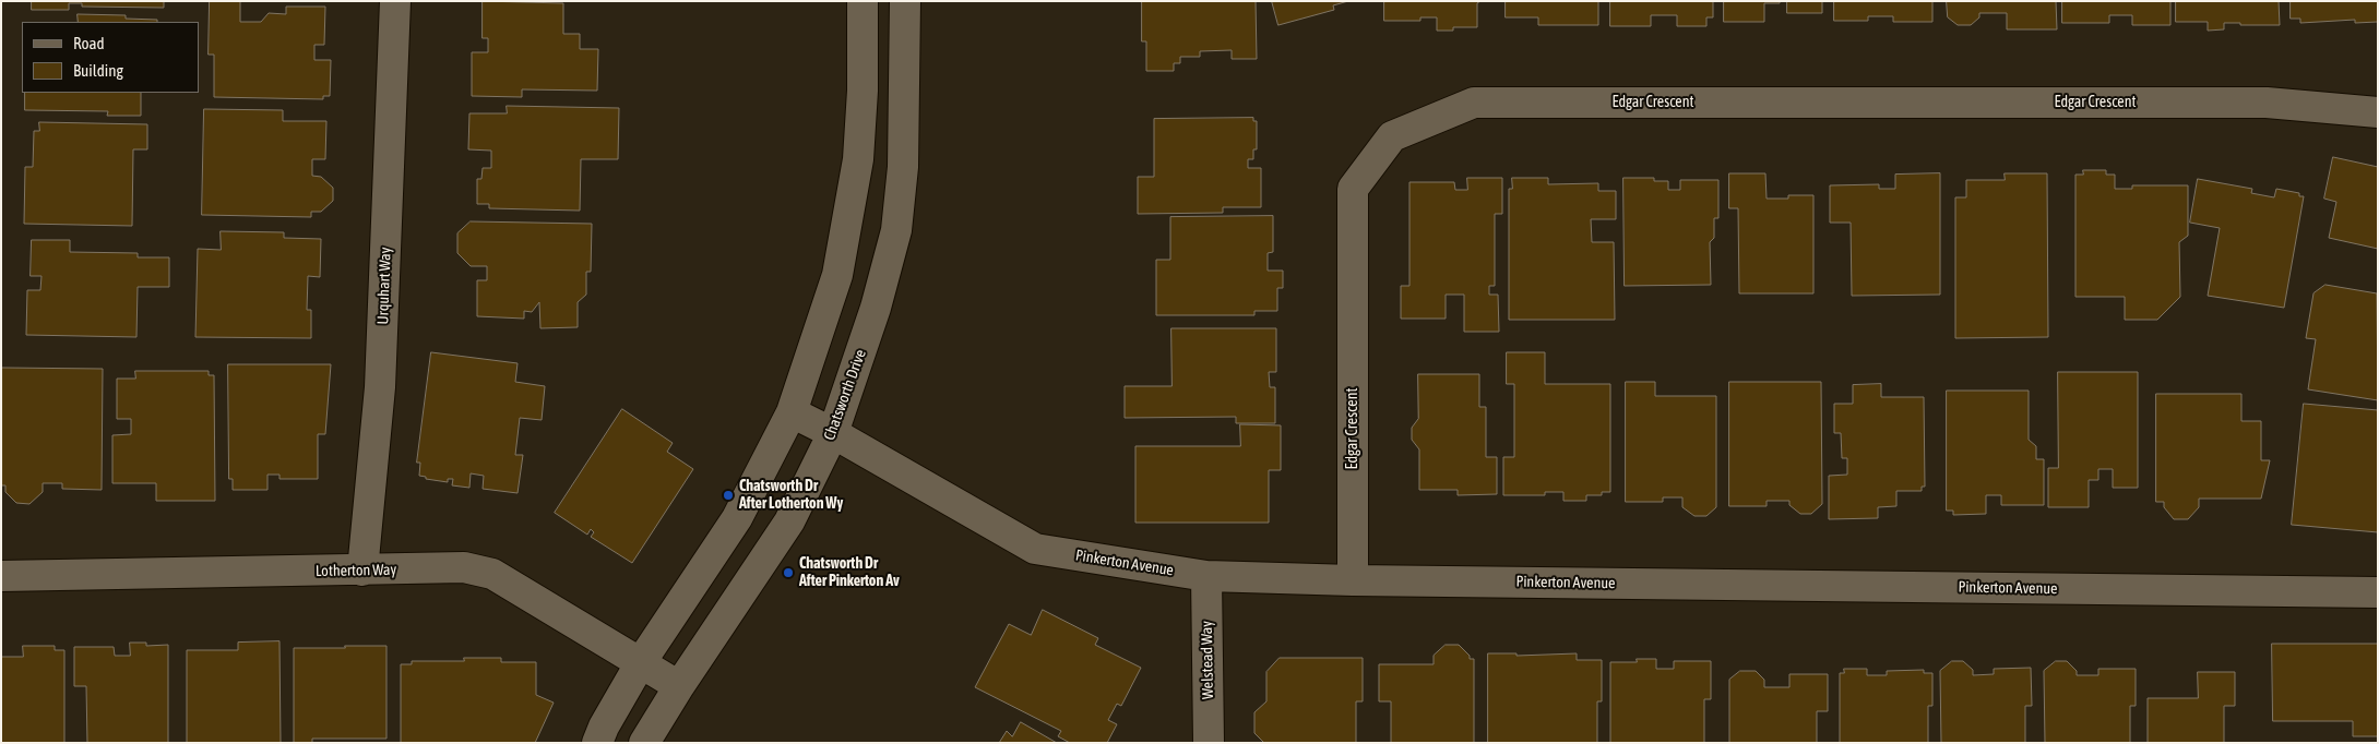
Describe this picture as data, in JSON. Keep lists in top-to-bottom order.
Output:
{
  "streets": {
    "street": [
      "Edgar Crescent",
      "Urquhart Way",
      "Chatsworth Drive",
      "Pinkerton Avenue",
      "Lotherton Way",
      "Welstead Way"
    ]
  },
  "crossings": [
    ["Edgar Crescent", "Pinkerton Avenue"],
    ["Urquhart Way", "Lotherton Way"],
    ["Chatsworth Drive", "Pinkerton Avenue"],
    ["Chatsworth Drive", "Lotherton Way"],
    ["Pinkerton Avenue", "Welstead Way"]
  ],
  "places": ["Chatsworth Dr After Lotherton Wy", "Chatsworth Dr After Pinkerton Av"],
  "legend": ["Road", "Building"]
}
